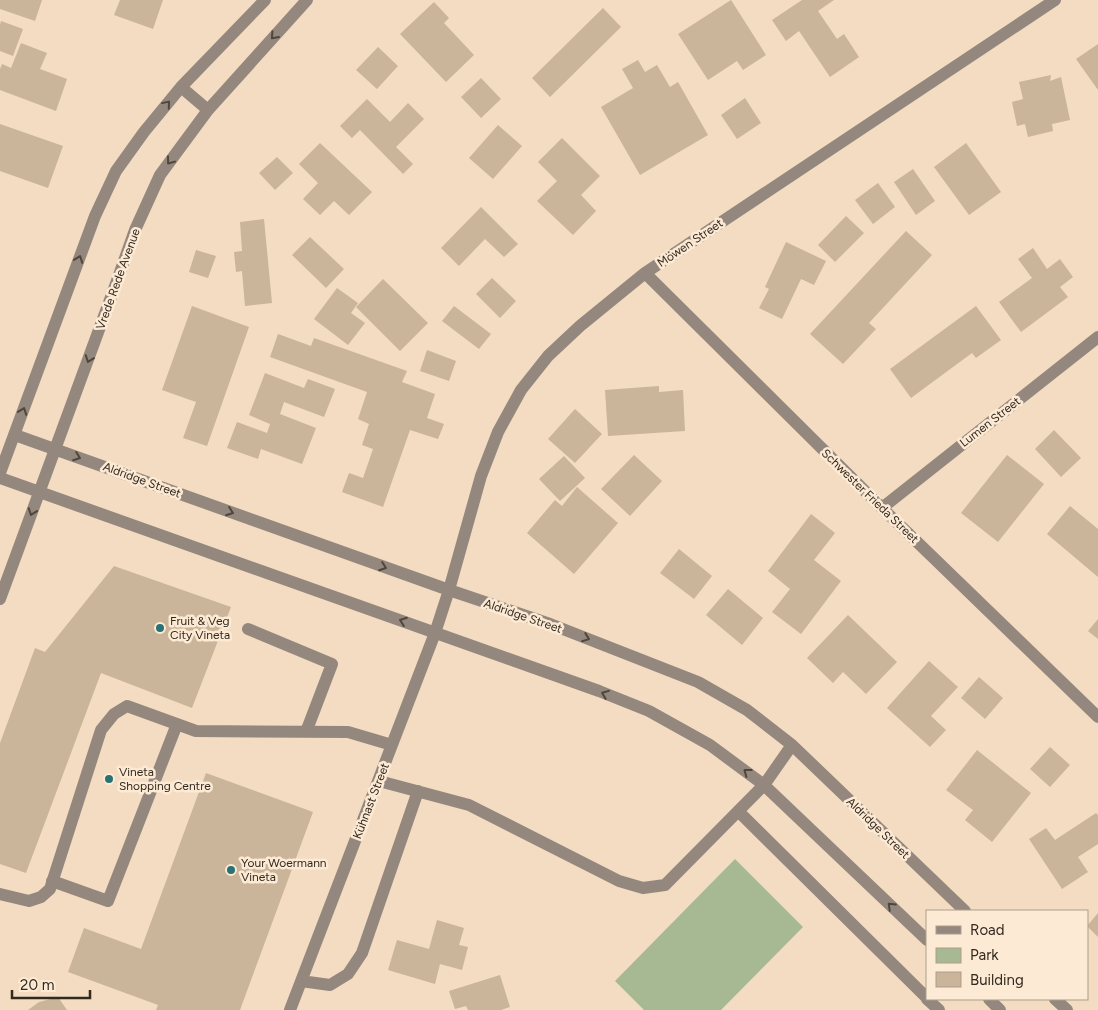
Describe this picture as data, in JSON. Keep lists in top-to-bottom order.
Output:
{
  "streets": {
    "street": [
      "Möwen Street",
      "Vrede Rede Avenue",
      "Lumen Street",
      "Aldridge Street",
      "Schwester Frieda Street",
      "Kühnast Street"
    ]
  },
  "crossings": [
    ["Möwen Street", "Aldridge Street"],
    ["Möwen Street", "Schwester Frieda Street"],
    ["Möwen Street", "Kühnast Street"],
    ["Vrede Rede Avenue", "Aldridge Street"],
    ["Lumen Street", "Schwester Frieda Street"],
    ["Aldridge Street", "Kühnast Street"]
  ],
  "places": ["Fruit & Veg City Vineta", "Vineta Shopping Centre", "Your Woermann Vineta"],
  "legend": ["Road", "Park", "Building"],
  "scale_bar": "20 m"
}
